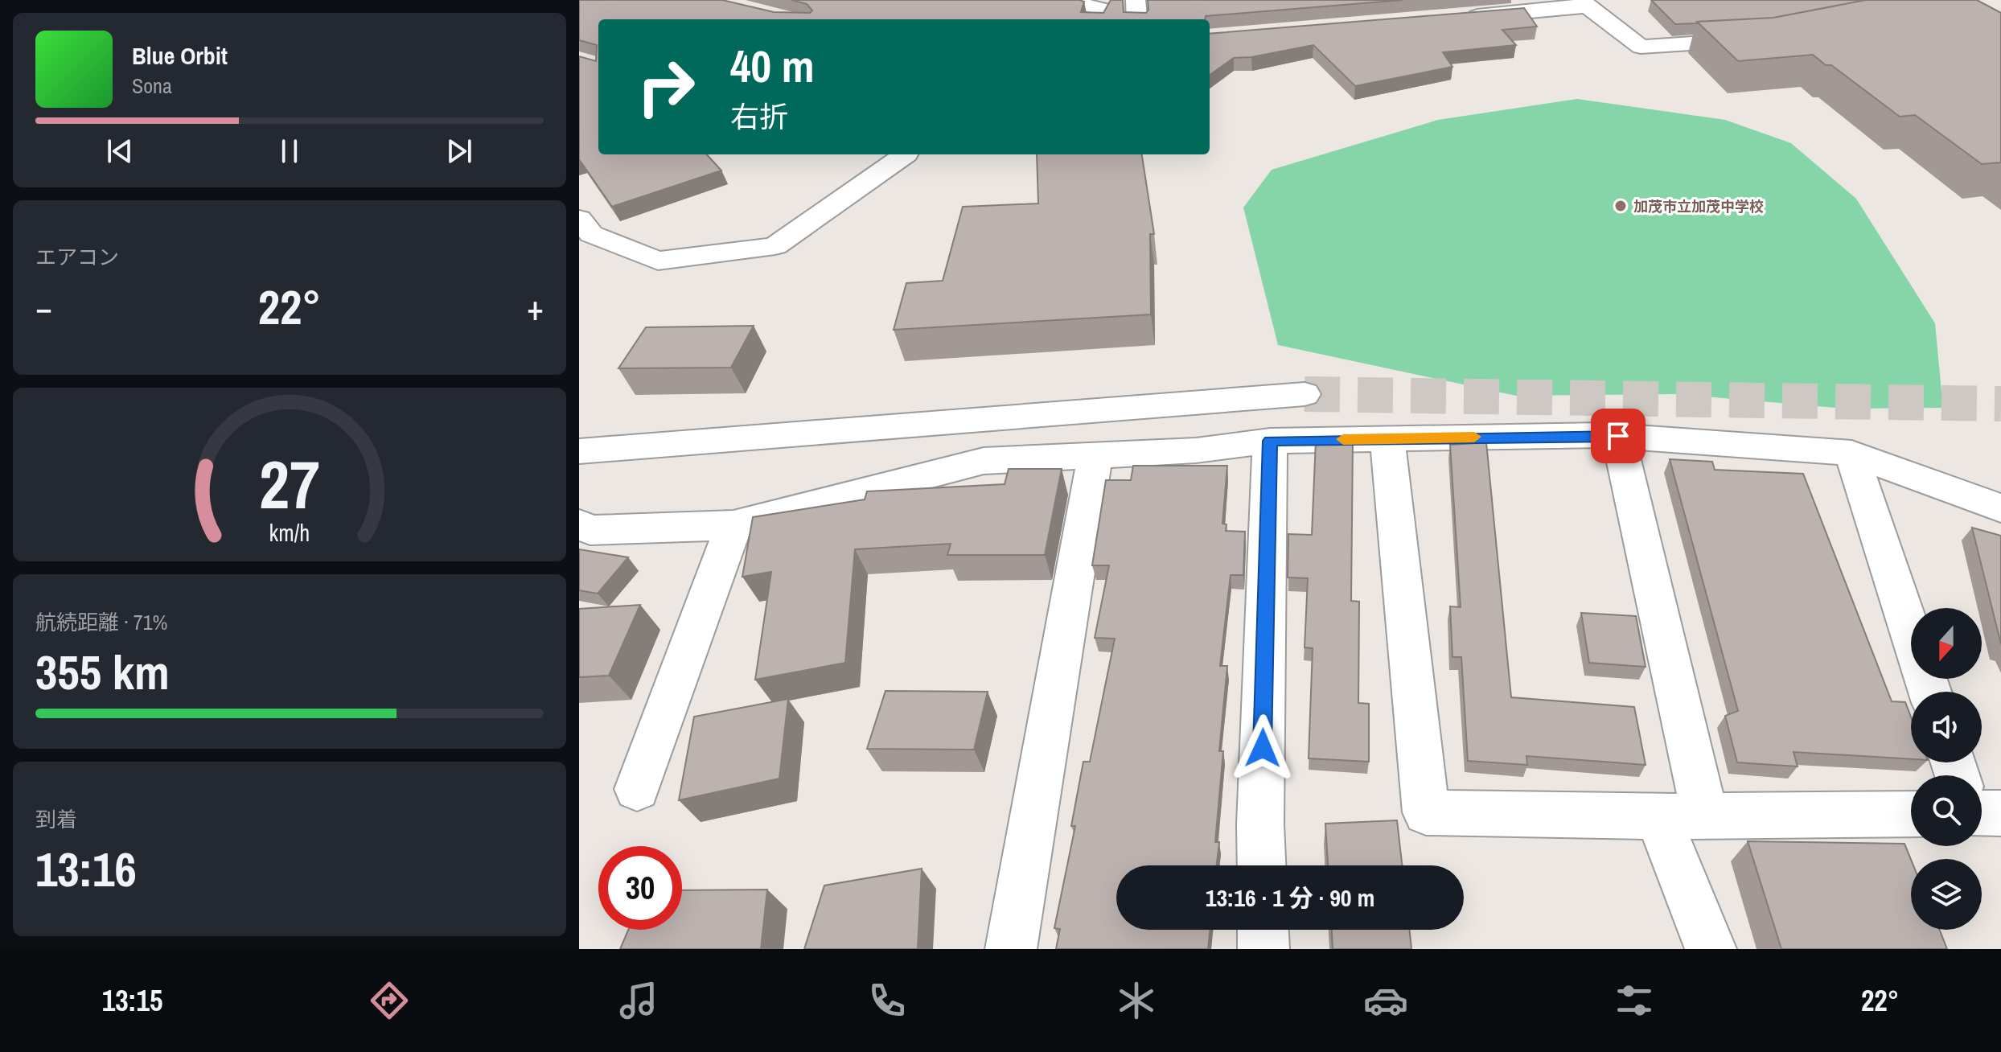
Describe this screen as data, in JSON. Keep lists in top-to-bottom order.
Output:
{
  "places": ["加茂市立加茂中学校"],
  "north": "bottom",
  "page": {
    "turn": ["40 m", "右折"],
    "song": ["Blue Orbit", "Sona"],
    "tile": [
      "エアコン",
      ["航続距離 · 71%", "355 km"],
      ["到着", "13:16"]
    ],
    "heat": ["−", "22°", "+"],
    "limit": "30",
    "trip": "13:16 · 1 分 · 90 m",
    "tabs": ["13:15", "22°"],
    "gauge": ["27", "km/h"]
  }
}
